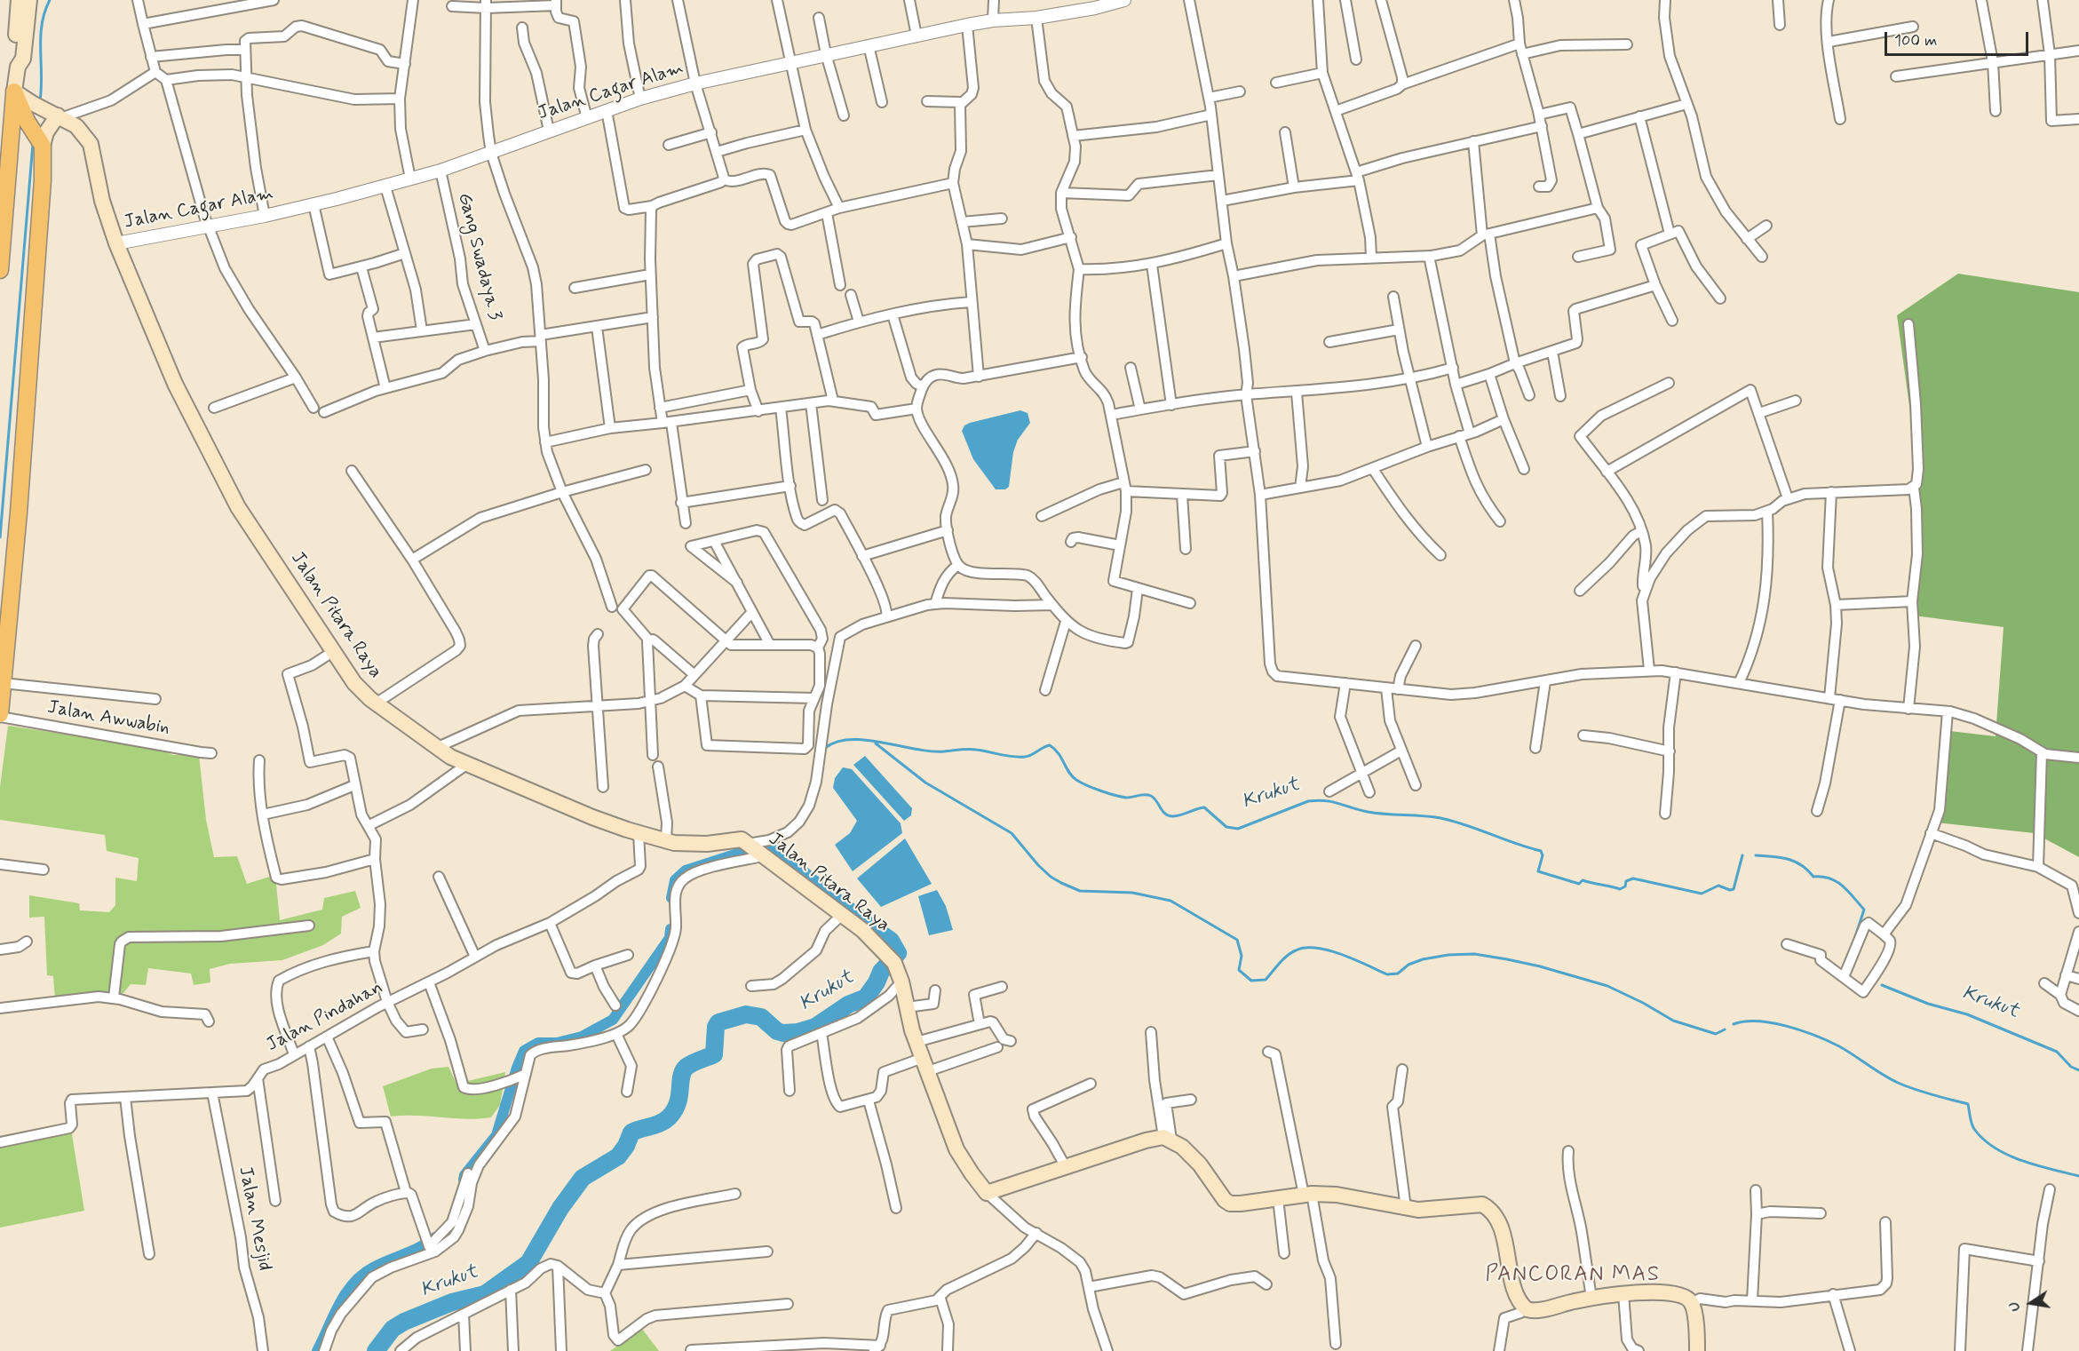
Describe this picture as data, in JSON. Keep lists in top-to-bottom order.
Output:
{
  "streets": {
    "main road": ["Jalan Pitara Raya"],
    "street": [
      "Jalan Cagar Alam",
      "Gang Swadaya 3",
      "Jalan Awwabin",
      "Jalan Pindahan",
      "Jalan Mesjid"
    ]
  },
  "crossings": [
    ["Jalan Cagar Alam", "Gang Swadaya 3"],
    ["Jalan Cagar Alam", "Jalan Pitara Raya"],
    ["Jalan Pitara Raya", "Jalan Pindahan"],
    ["Jalan Pindahan", "Jalan Mesjid"]
  ],
  "districts": ["PANCORAN MAS"],
  "water": ["Krukut"],
  "scale_bar": "100 m",
  "north": "left"
}
